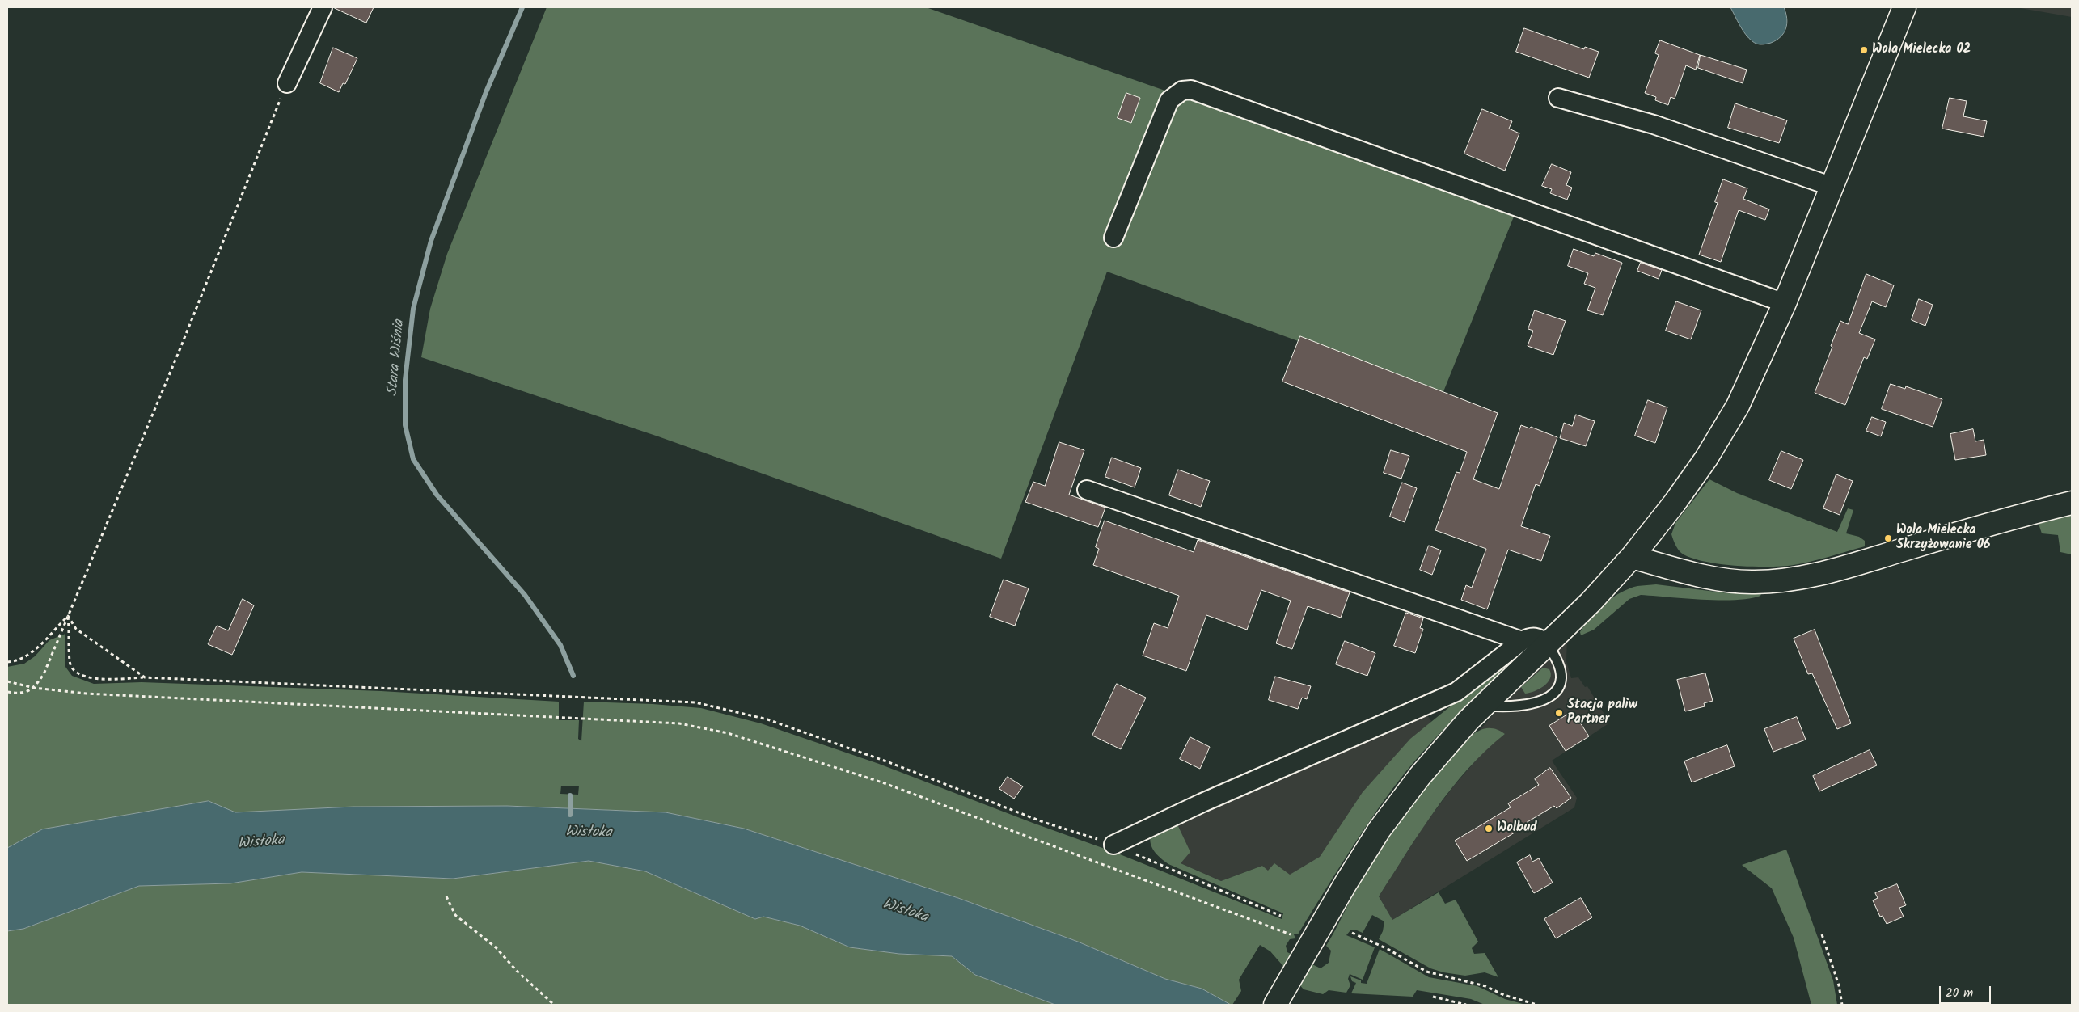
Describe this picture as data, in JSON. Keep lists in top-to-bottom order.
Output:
{
  "water": ["Stara Wiśnia", "Wisłoka"],
  "places": [
    "Wola Mielecka 02",
    "Wola Mielecka Skrzyżowanie 06",
    "Stacja paliw Partner",
    "Wolbud"
  ],
  "scale_bar": "20 m"
}
